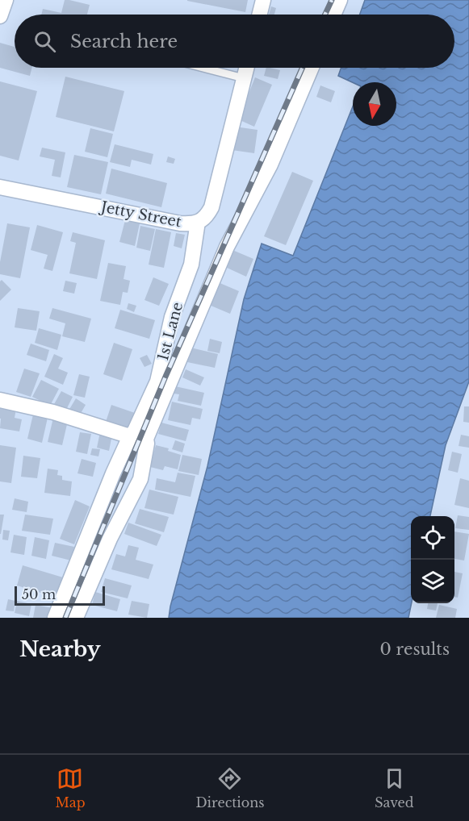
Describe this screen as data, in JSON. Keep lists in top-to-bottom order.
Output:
{
  "streets": {
    "street": ["Jetty Street", "1st Lane"]
  },
  "crossings": [
    ["Jetty Street", "1st Lane"]
  ],
  "scale_bar": "50 m",
  "north": "bottom",
  "page": {
    "search": "Search here",
    "scale": "50 m",
    "heading": ["Nearby", "0 results"],
    "nav": ["Map", "Directions", "Saved"]
  }
}
